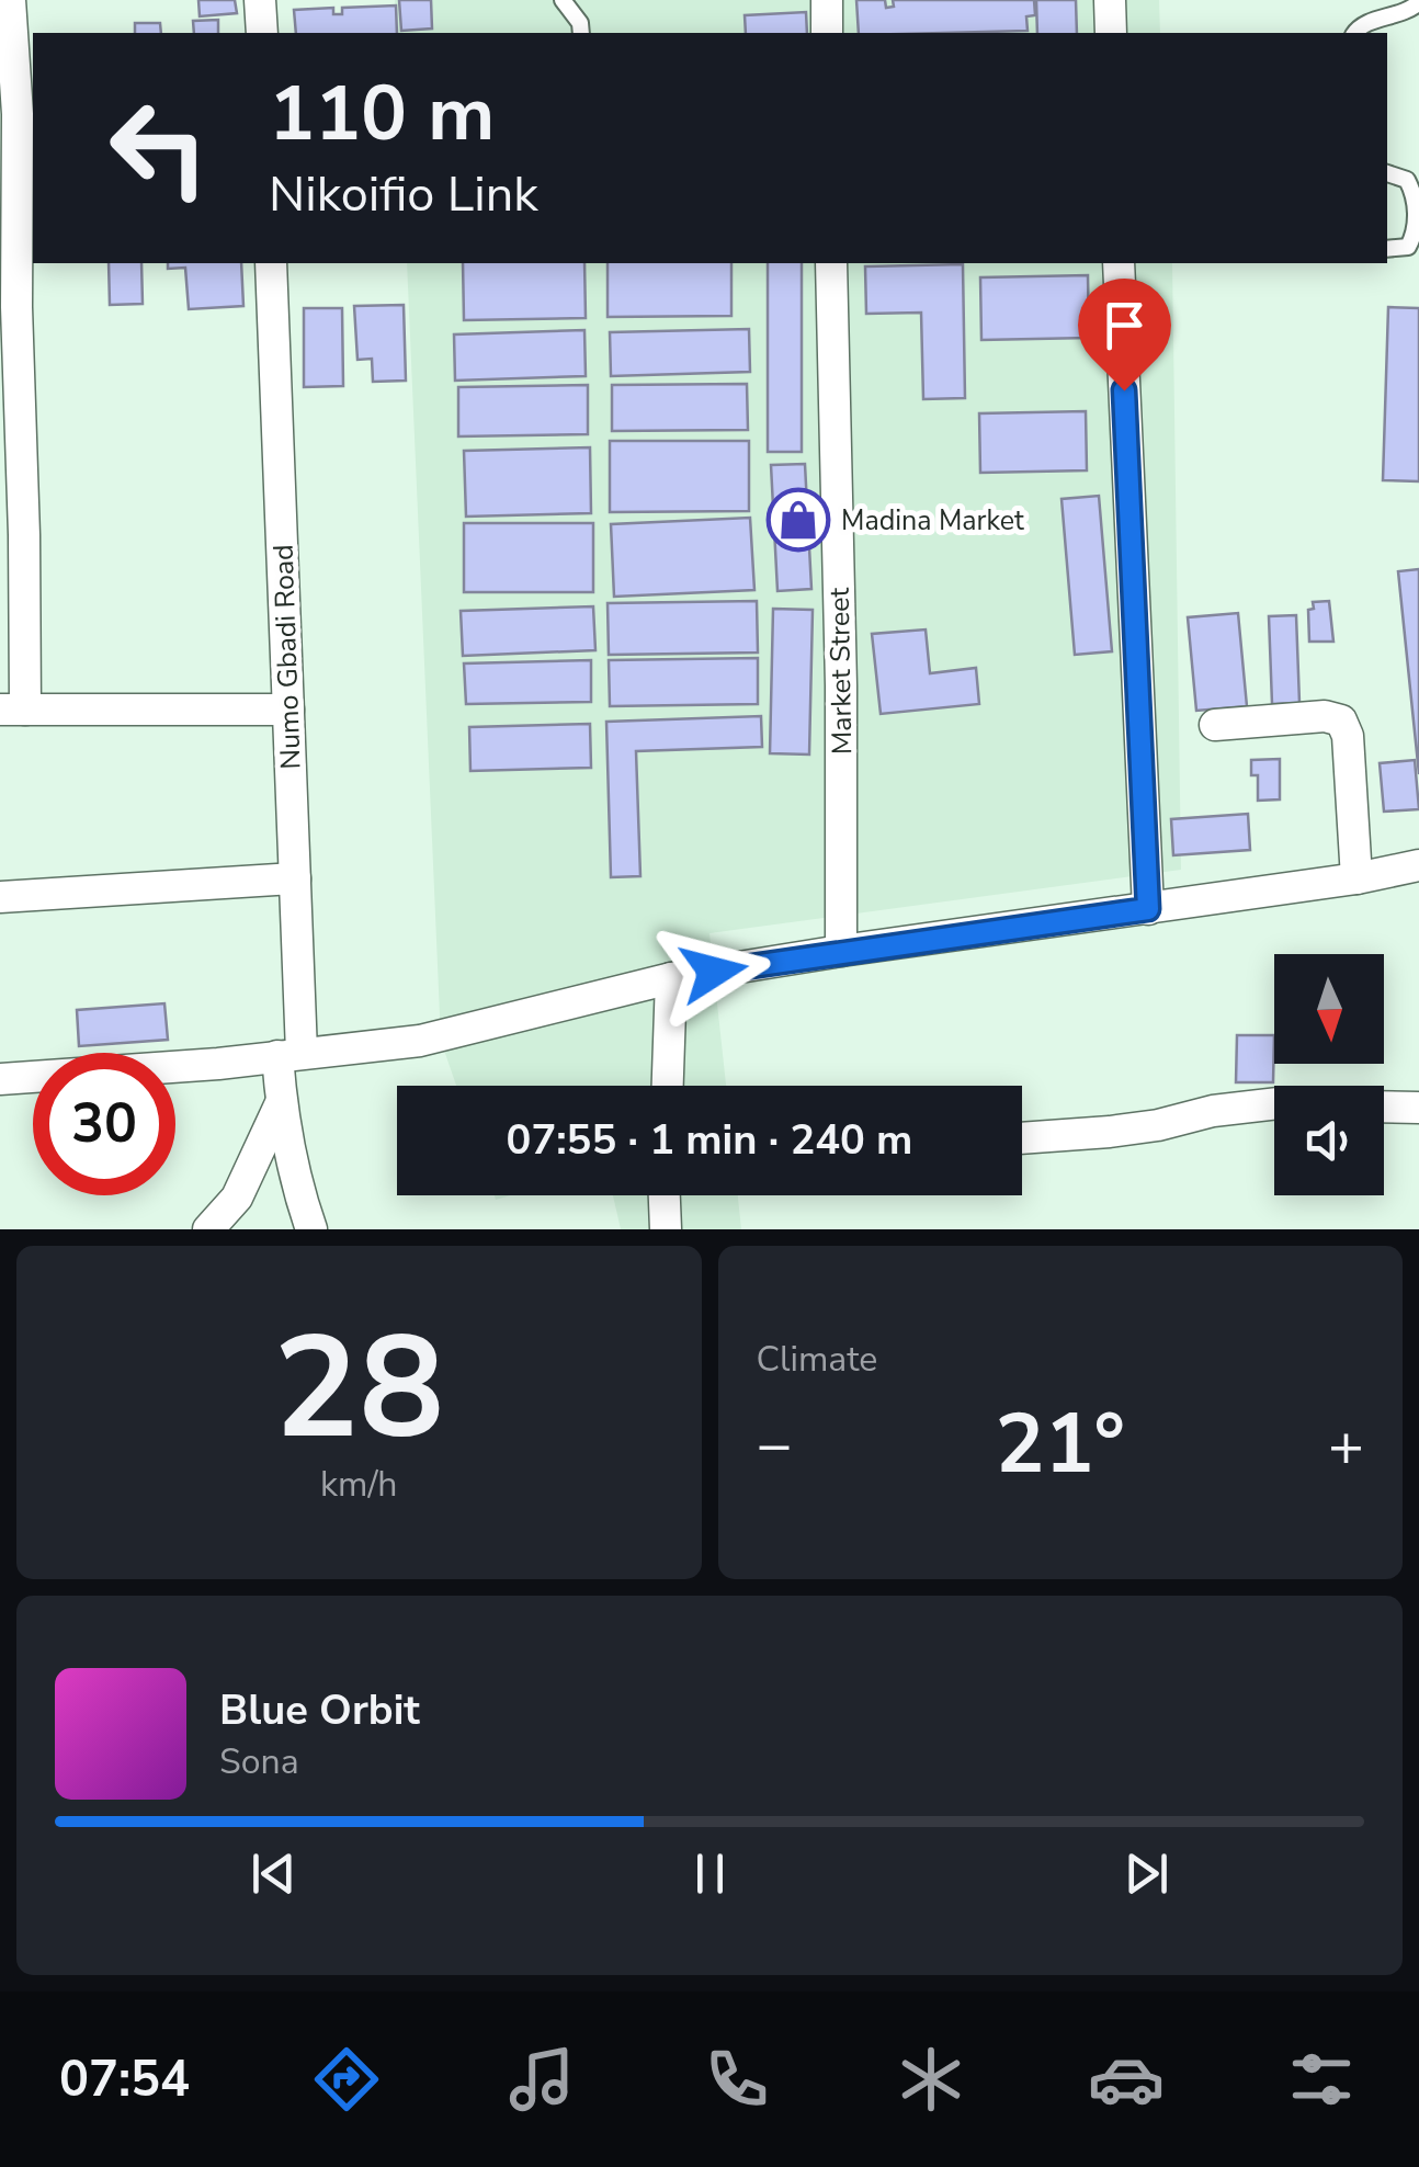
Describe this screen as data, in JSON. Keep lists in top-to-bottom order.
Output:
{
  "streets": {
    "street": ["Numo Gbadi Road", "Market Street"]
  },
  "places": {
    "shop": ["Madina Market"]
  },
  "north": "bottom",
  "page": {
    "turn": ["110 m", "Nikoifio Link"],
    "limit": "30",
    "trip": "07:55 · 1 min · 240 m",
    "tile": [
      ["28", "km/h"],
      "Climate"
    ],
    "heat": ["−", "21°", "+"],
    "song": ["Blue Orbit", "Sona"],
    "tabs": "07:54"
  }
}
